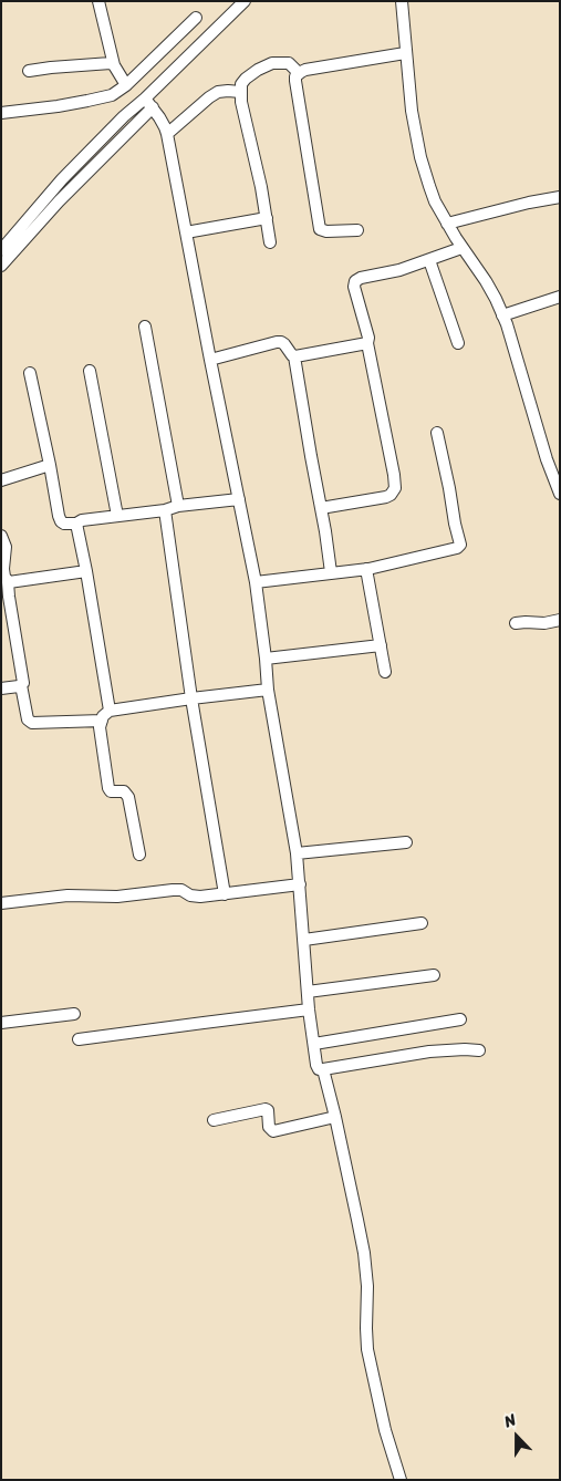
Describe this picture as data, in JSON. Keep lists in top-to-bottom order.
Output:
{
  "north": "top"
}
